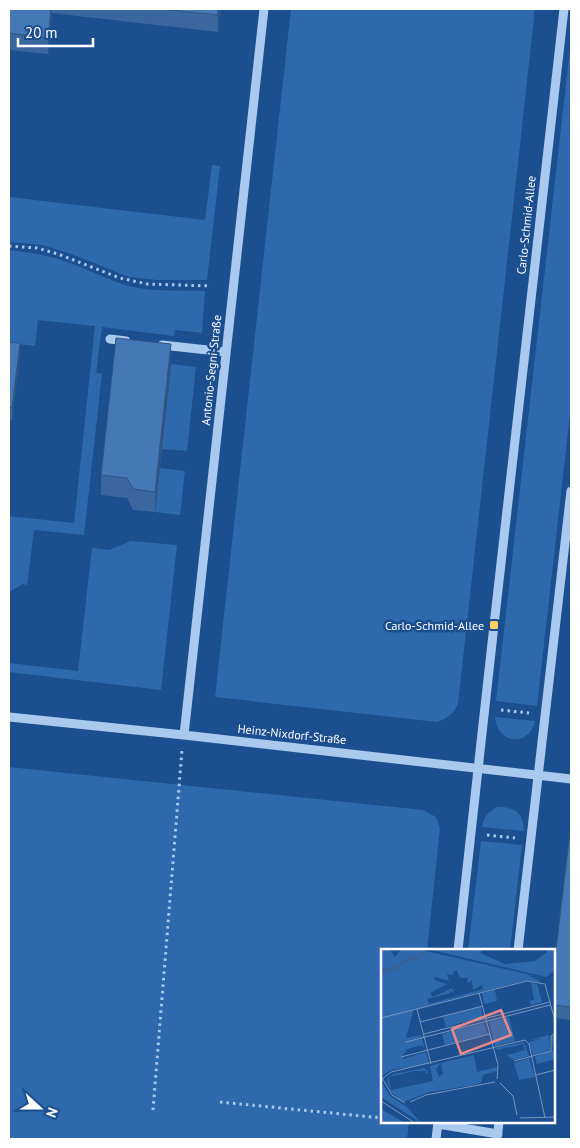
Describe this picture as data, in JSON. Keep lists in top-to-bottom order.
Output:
{
  "streets": {
    "street": ["Carlo-Schmid-Allee", "Antonio-Segni-Straße", "Heinz-Nixdorf-Straße"]
  },
  "crossings": [
    ["Carlo-Schmid-Allee", "Heinz-Nixdorf-Straße"],
    ["Antonio-Segni-Straße", "Heinz-Nixdorf-Straße"]
  ],
  "places": {
    "transit": ["Carlo-Schmid-Allee"]
  },
  "scale_bar": "20 m",
  "north": "right"
}
